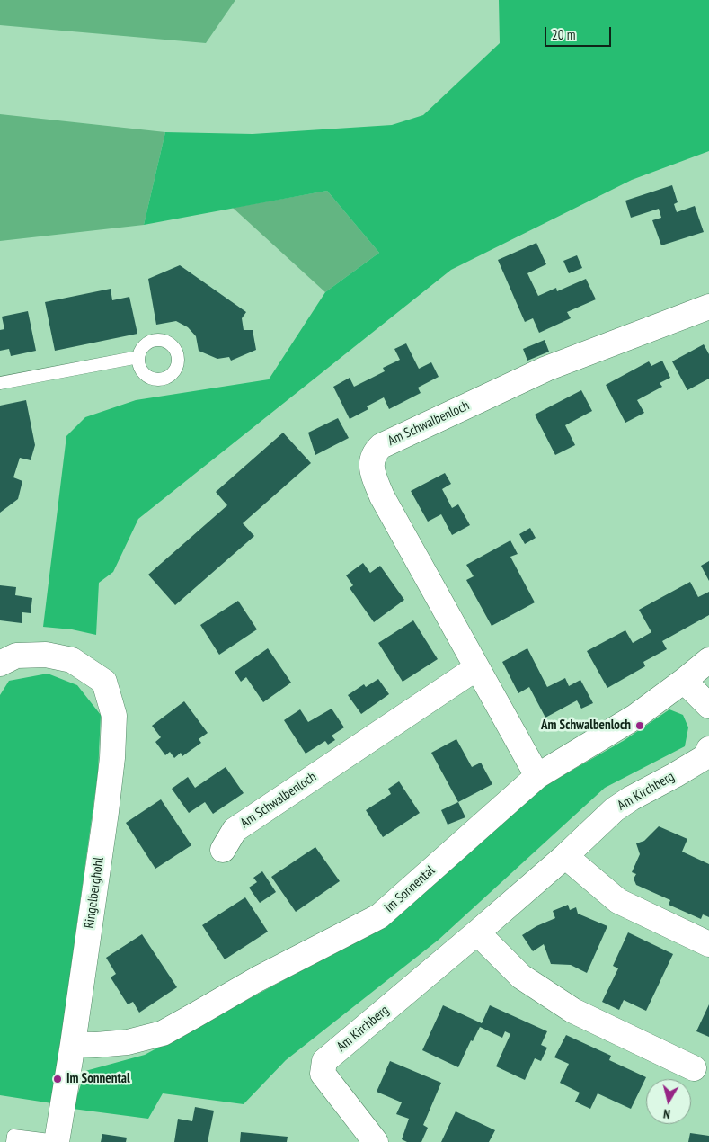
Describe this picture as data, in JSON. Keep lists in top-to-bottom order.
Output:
{
  "streets": {
    "street": [
      "Am Schwalbenloch",
      "Am Kirchberg",
      "Im Sonnental",
      "Ringelberghohl"
    ]
  },
  "crossings": [
    ["Am Schwalbenloch", "Im Sonnental"],
    ["Im Sonnental", "Ringelberghohl"]
  ],
  "places": ["Am Schwalbenloch", "Im Sonnental"],
  "scale_bar": "20 m",
  "north": "bottom"
}
